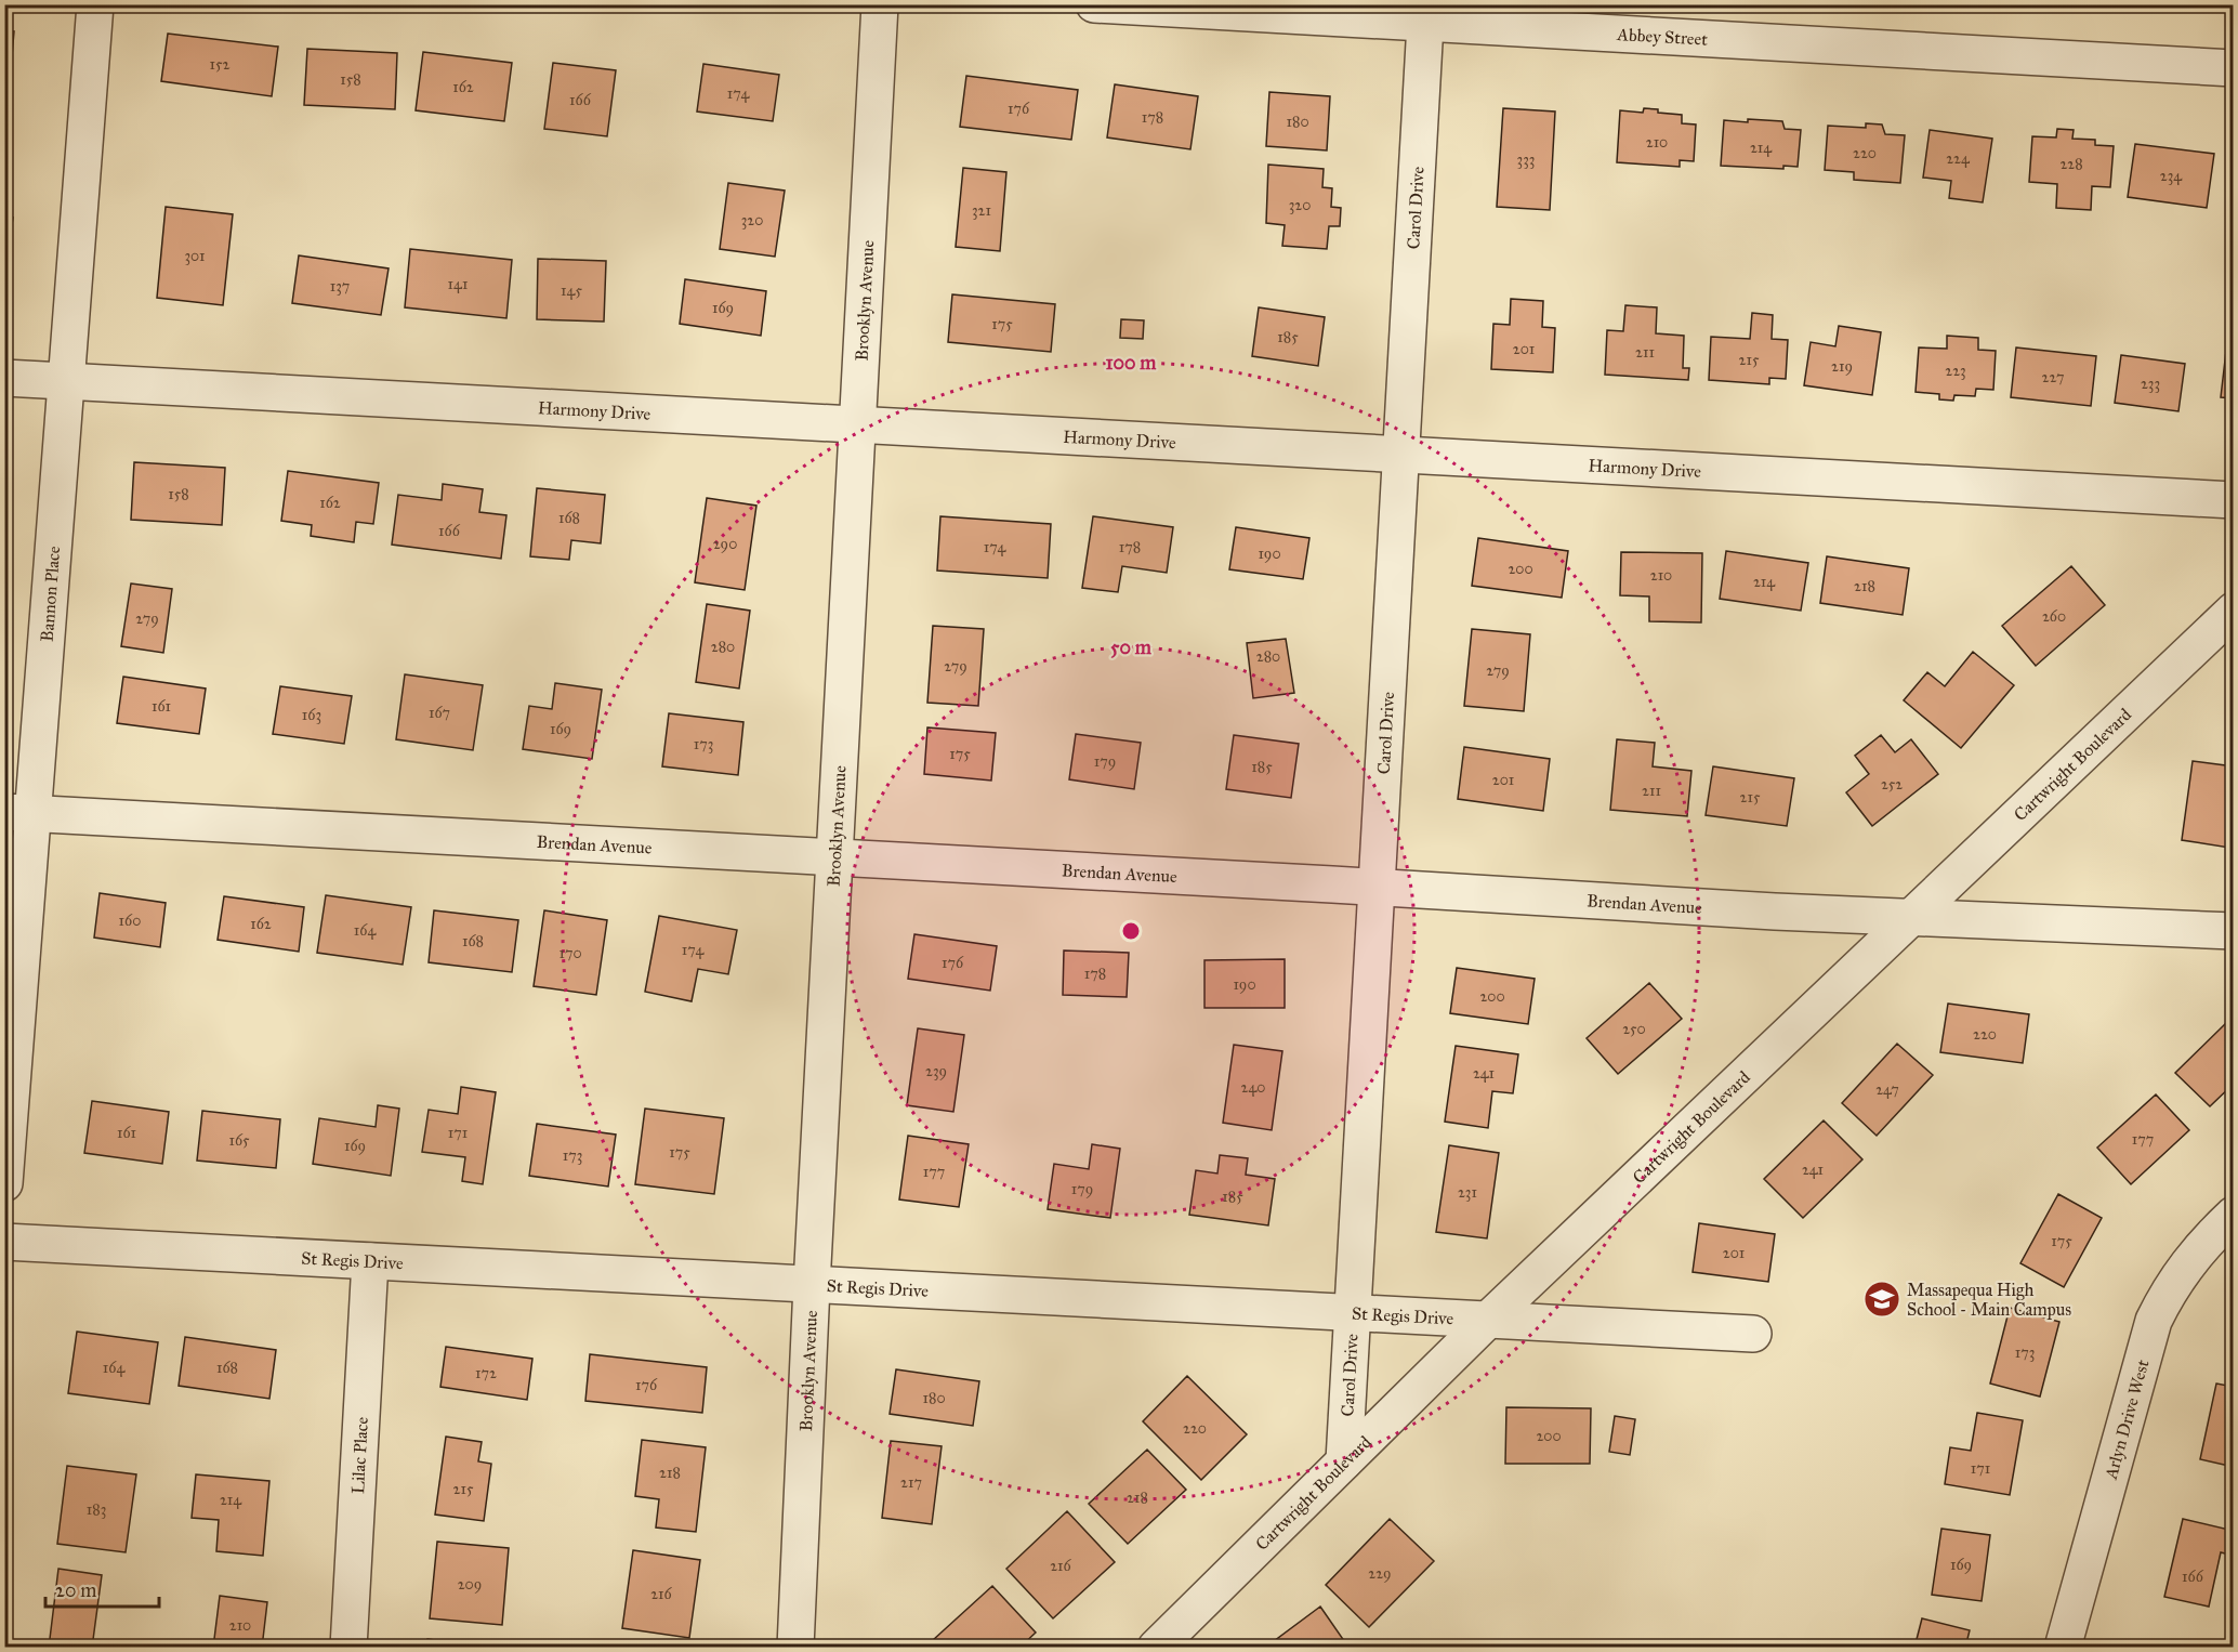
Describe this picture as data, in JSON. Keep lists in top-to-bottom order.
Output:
{
  "streets": {
    "street": [
      "Abbey Street",
      "Carol Drive",
      "Brooklyn Avenue",
      "Harmony Drive",
      "Bannon Place",
      "Cartwright Boulevard",
      "Brendan Avenue",
      "St Regis Drive",
      "Arlyn Drive West",
      "Lilac Place"
    ]
  },
  "crossings": [
    ["Abbey Street", "Carol Drive"],
    ["Carol Drive", "Harmony Drive"],
    ["Carol Drive", "Cartwright Boulevard"],
    ["Carol Drive", "Brendan Avenue"],
    ["Carol Drive", "St Regis Drive"],
    ["Brooklyn Avenue", "Harmony Drive"],
    ["Brooklyn Avenue", "Brendan Avenue"],
    ["Brooklyn Avenue", "St Regis Drive"],
    ["Harmony Drive", "Bannon Place"],
    ["Bannon Place", "Brendan Avenue"],
    ["Cartwright Boulevard", "Brendan Avenue"],
    ["Cartwright Boulevard", "St Regis Drive"],
    ["St Regis Drive", "Lilac Place"]
  ],
  "places": {
    "school or university": ["Massapequa High School - Main Campus"]
  },
  "house_numbers": [
    "152",
    "158",
    "162",
    "174",
    "166",
    "176",
    "178",
    "180",
    "210",
    "214",
    "220",
    "224",
    "333",
    "228",
    "234",
    "320",
    "321",
    "320",
    "301",
    "141",
    "137",
    "145",
    "169",
    "175",
    "185",
    "201",
    "211",
    "215",
    "219",
    "223",
    "227",
    "233",
    "158",
    "162",
    "168",
    "166",
    "290",
    "174",
    "178",
    "190",
    "200",
    "210",
    "214",
    "218",
    "260",
    "279",
    "280",
    "280",
    "279",
    "279",
    "161",
    "167",
    "163",
    "169",
    "173",
    "175",
    "179",
    "185",
    "201",
    "252",
    "211",
    "215",
    "160",
    "162",
    "164",
    "168",
    "174",
    "170",
    "176",
    "178",
    "190",
    "200",
    "250",
    "220",
    "239",
    "241",
    "240",
    "247",
    "161",
    "171",
    "177",
    "165",
    "169",
    "175",
    "173",
    "241",
    "177",
    "179",
    "231",
    "185",
    "175",
    "201",
    "173",
    "164",
    "168",
    "172",
    "176",
    "180",
    "220",
    "200",
    "171",
    "218",
    "217",
    "215",
    "218",
    "214",
    "183",
    "169",
    "216",
    "229",
    "166",
    "209",
    "216",
    "210"
  ],
  "scale_bar": "20 m",
  "rings": ["100 m", "50 m"]
}
